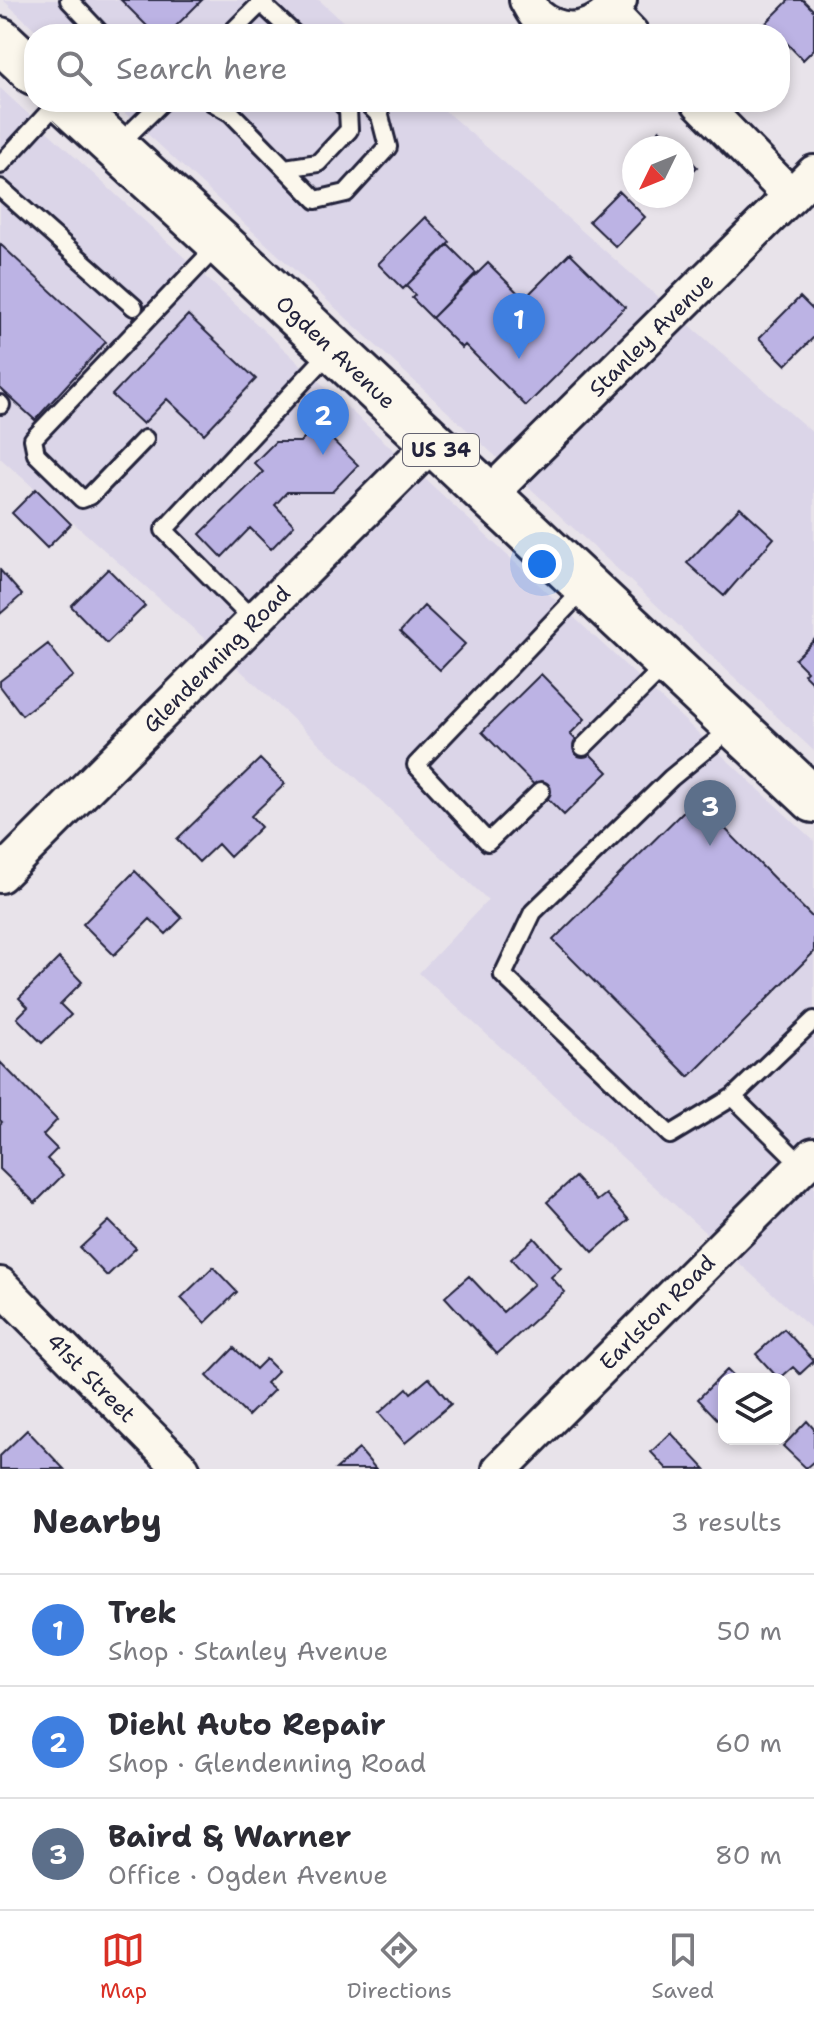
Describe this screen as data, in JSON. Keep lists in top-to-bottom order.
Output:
{
  "streets": {
    "main road": ["Ogden Avenue", "US 34"],
    "street": [
      "Stanley Avenue",
      "Glendenning Road",
      "Earlston Road",
      "41st Street"
    ]
  },
  "crossings": [
    ["Stanley Avenue", "Ogden Avenue"],
    ["Ogden Avenue", "Glendenning Road"]
  ],
  "north": "bottom left",
  "page": {
    "search": "Search here",
    "pins": ["1", "2", "3"],
    "heading": ["Nearby", "3 results"],
    "list": [
      {
        "mark": "1",
        "name": "Trek",
        "note": "Shop · Stanley Avenue",
        "value": "50 m"
      },
      {
        "mark": "2",
        "name": "Diehl Auto Repair",
        "note": "Shop · Glendenning Road",
        "value": "60 m"
      },
      {
        "mark": "3",
        "name": "Baird & Warner",
        "note": "Office · Ogden Avenue",
        "value": "80 m"
      }
    ],
    "nav": ["Map", "Directions", "Saved"]
  }
}
